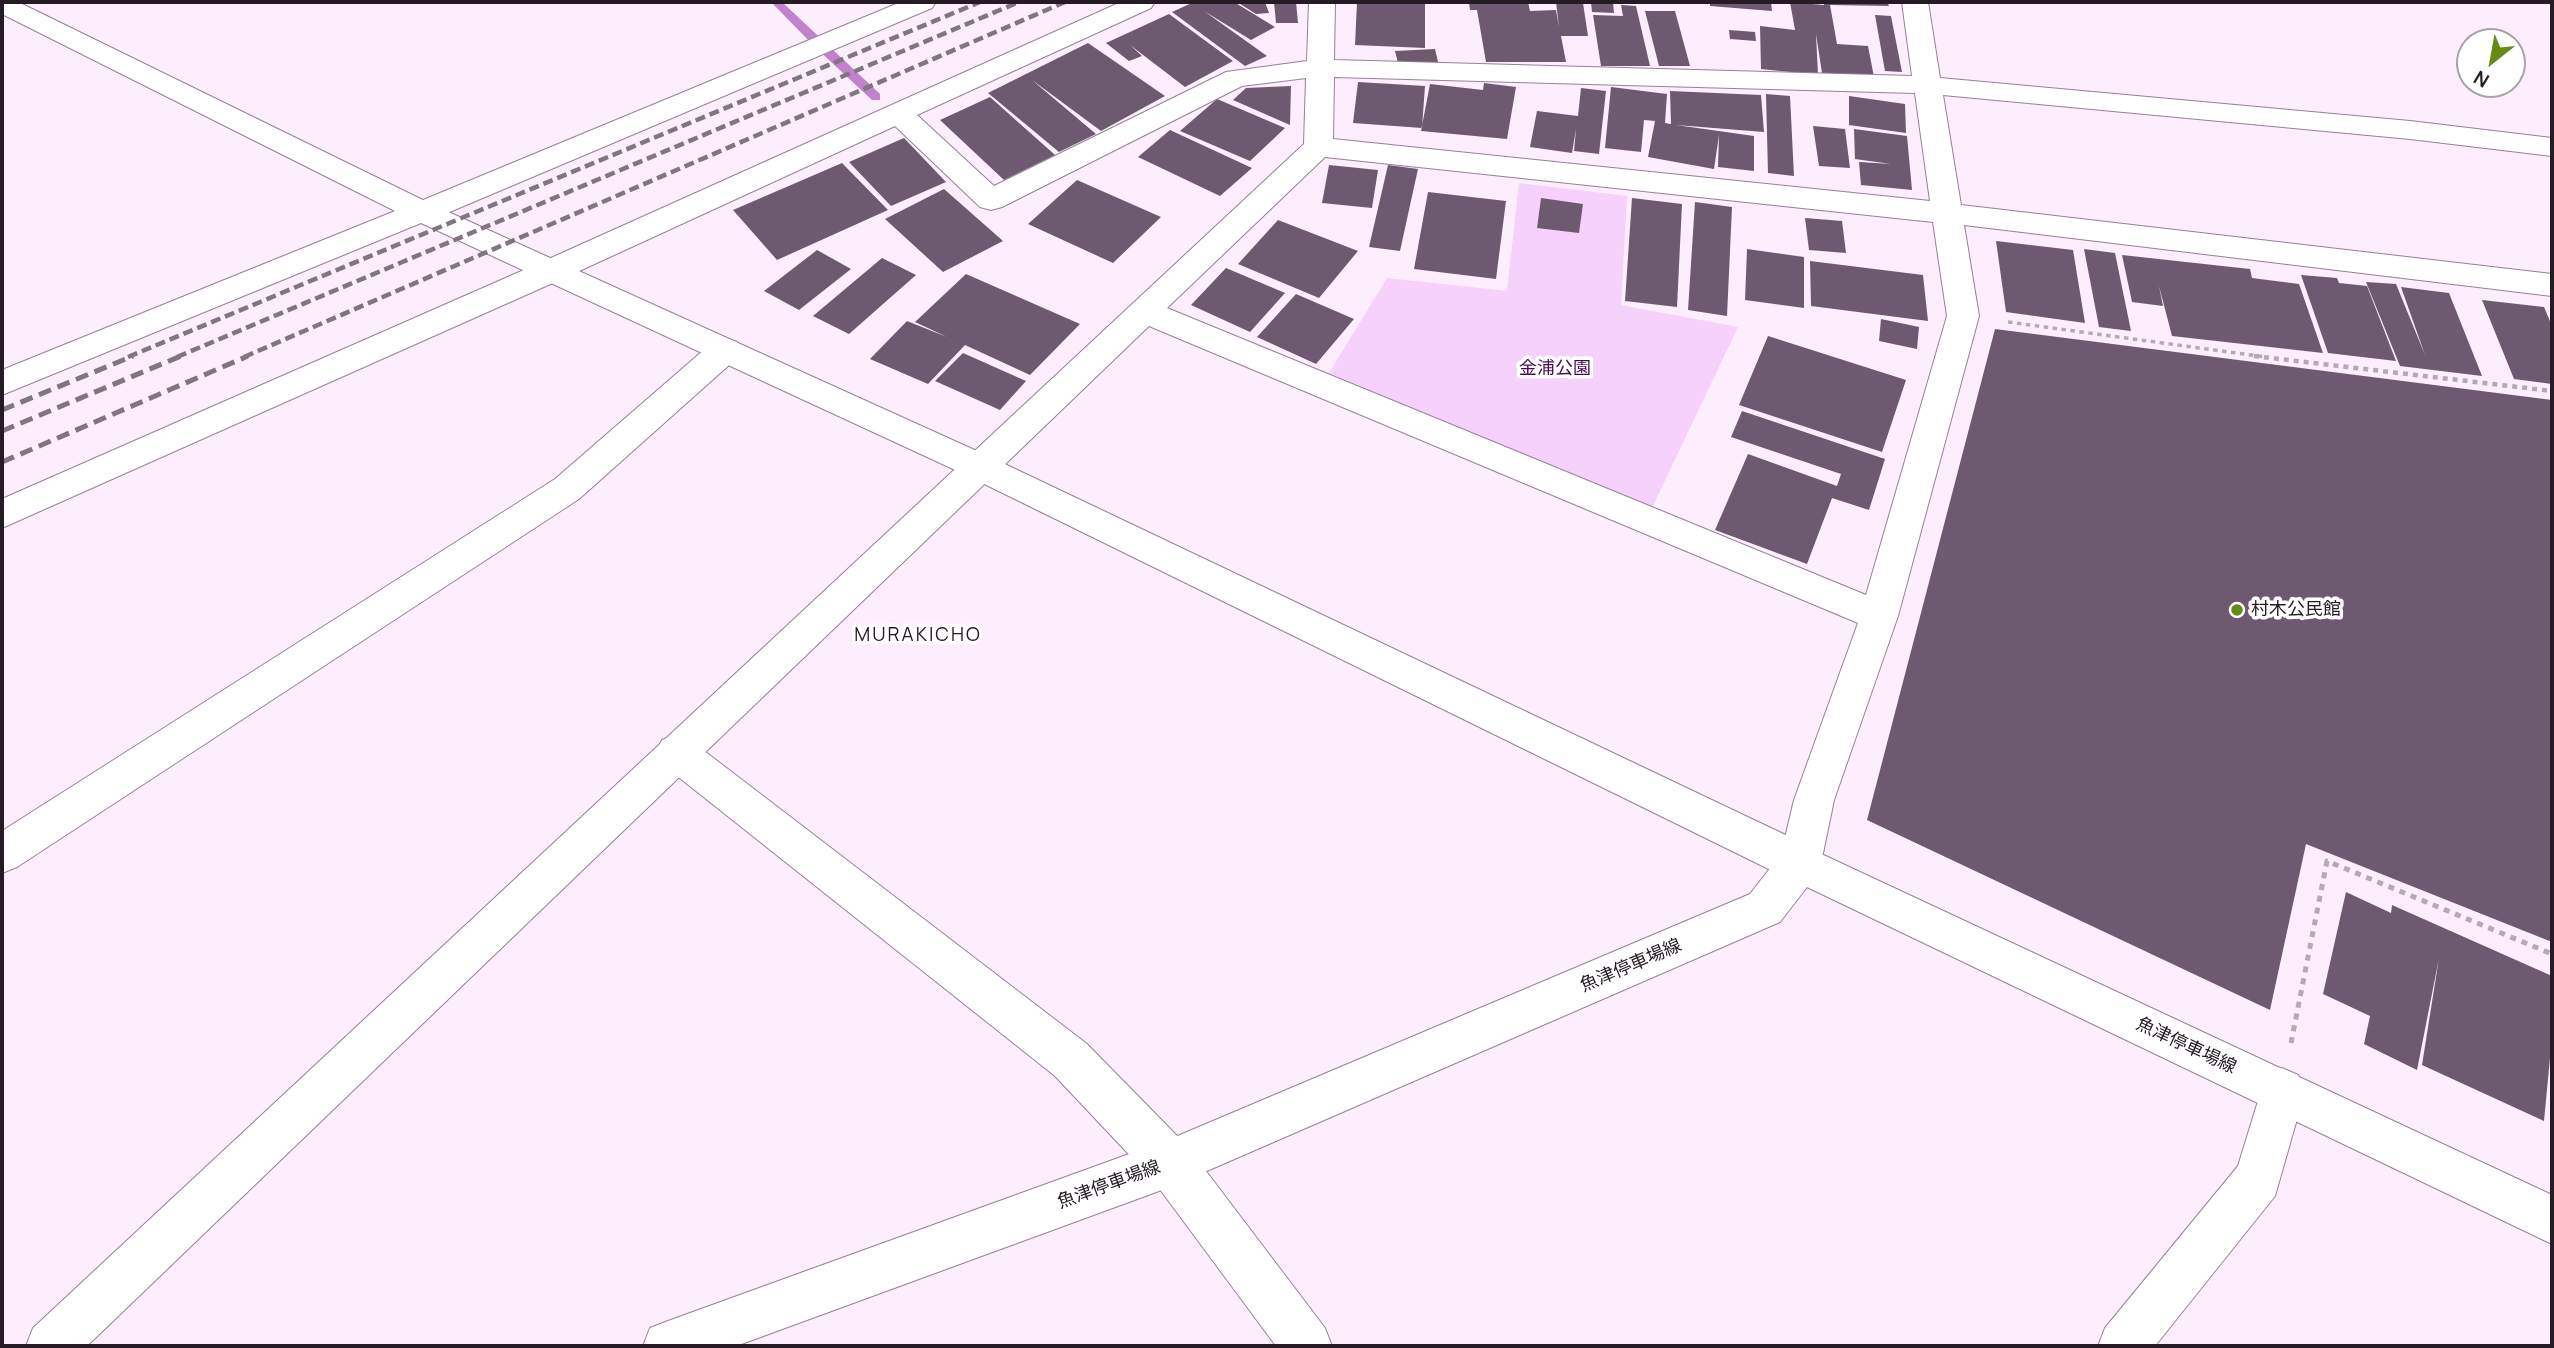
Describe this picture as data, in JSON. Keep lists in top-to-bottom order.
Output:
{
  "streets": {
    "street": ["魚津停車場線"]
  },
  "districts": ["MURAKICHO"],
  "parks": ["金浦公園"],
  "places": ["村木公民館"],
  "north": "bottom left"
}
